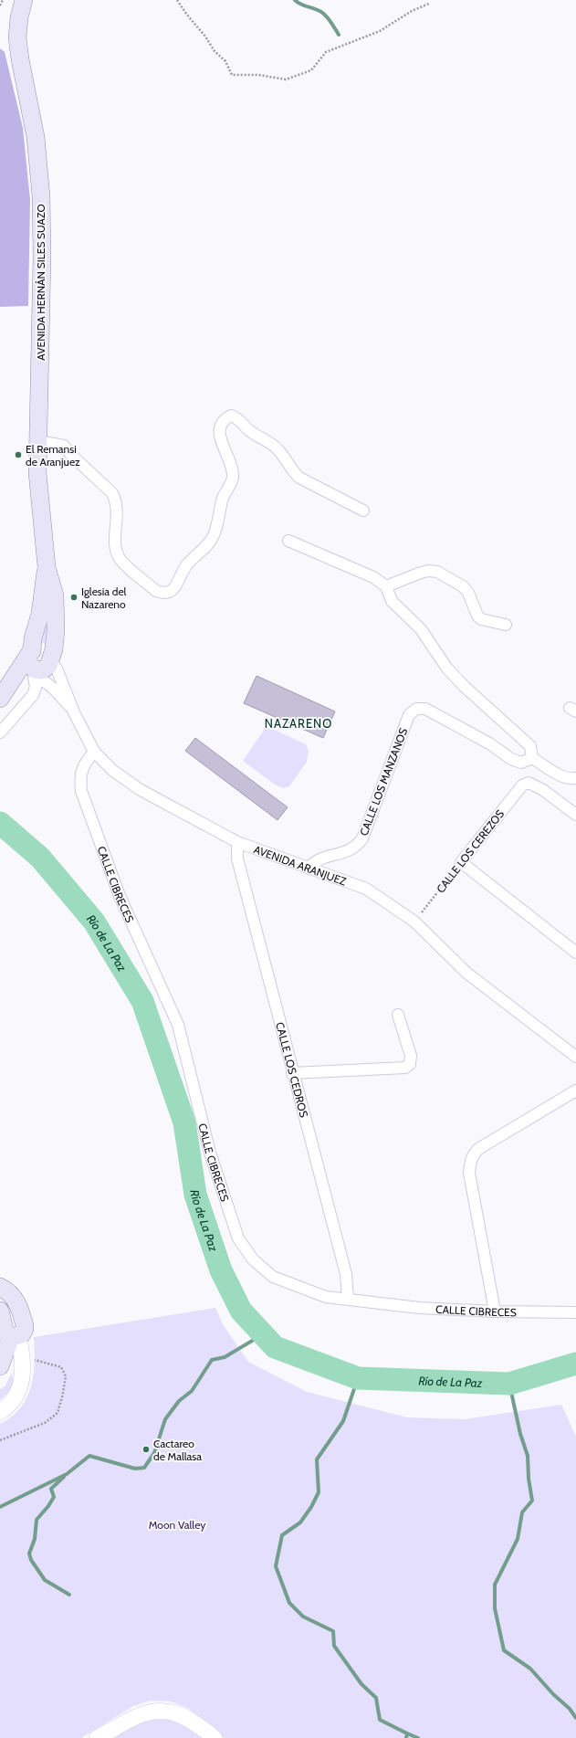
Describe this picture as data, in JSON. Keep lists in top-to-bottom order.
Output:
{
  "streets": {
    "main road": ["AVENIDA HERNÁN SILES SUAZO"],
    "street": [
      "CALLE LOS MANZANOS",
      "CALLE LOS CEREZOS",
      "AVENIDA ARANJUEZ",
      "CALLE CIBRECES",
      "CALLE LOS CEDROS"
    ]
  },
  "crossings": [
    ["AVENIDA HERNÁN SILES SUAZO", "AVENIDA ARANJUEZ"],
    ["CALLE LOS MANZANOS", "AVENIDA ARANJUEZ"],
    ["CALLE LOS CEREZOS", "AVENIDA ARANJUEZ"],
    ["AVENIDA ARANJUEZ", "CALLE CIBRECES"],
    ["AVENIDA ARANJUEZ", "CALLE LOS CEDROS"],
    ["CALLE CIBRECES", "CALLE LOS CEDROS"]
  ],
  "districts": ["NAZARENO"],
  "water": ["Río de La Paz"],
  "parks": ["Moon Valley"],
  "places": ["El Remansi de Aranjuez", "Iglesia del Nazareno", "Cactareo de Mallasa"]
}
